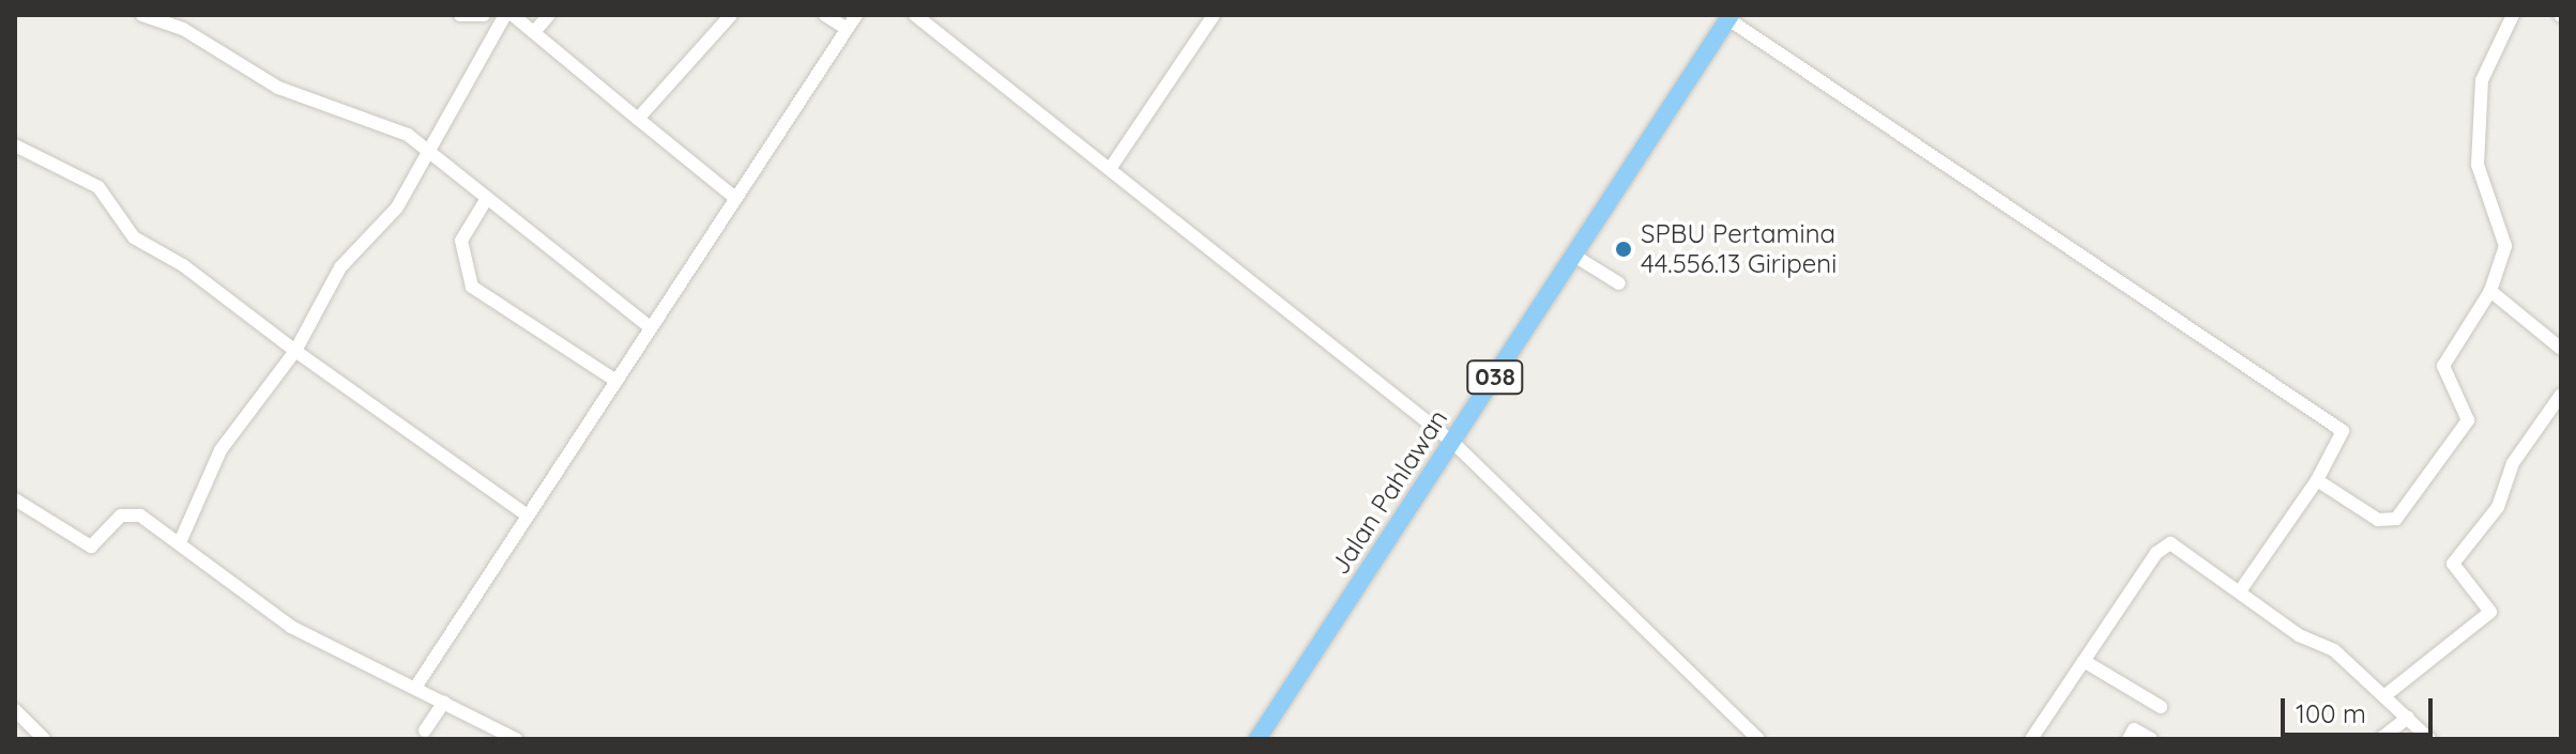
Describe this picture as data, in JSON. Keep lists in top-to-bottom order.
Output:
{
  "streets": {
    "main road": ["038", "Jalan Pahlawan"]
  },
  "places": ["SPBU Pertamina 44.556.13 Giripeni"],
  "scale_bar": "100 m"
}
